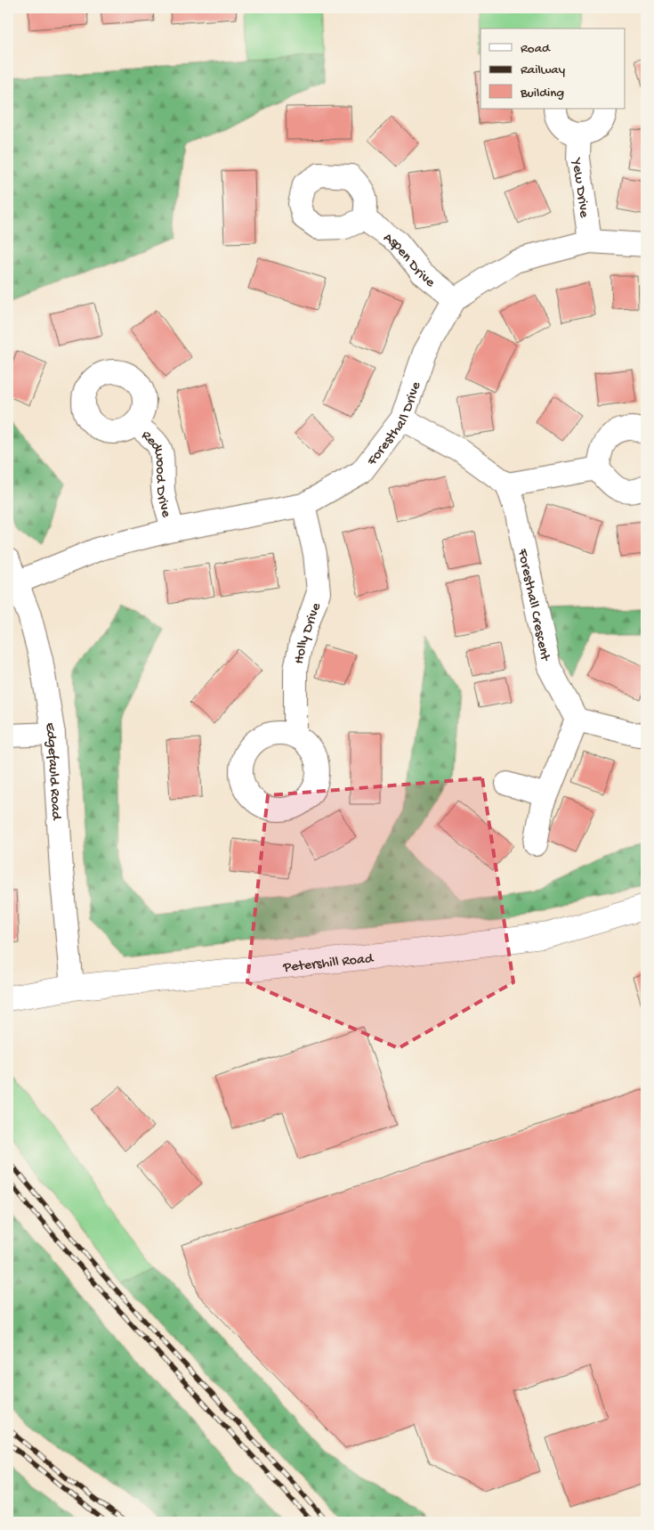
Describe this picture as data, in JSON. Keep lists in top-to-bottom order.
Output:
{
  "streets": {
    "street": [
      "Yew Drive",
      "Aspen Drive",
      "Foresthall Drive",
      "Redwood Drive",
      "Foresthall Crescent",
      "Holly Drive",
      "Edgefauld Road",
      "Petershill Road"
    ]
  },
  "crossings": [
    ["Yew Drive", "Foresthall Drive"],
    ["Aspen Drive", "Foresthall Drive"],
    ["Foresthall Drive", "Redwood Drive"],
    ["Foresthall Drive", "Holly Drive"],
    ["Foresthall Drive", "Edgefauld Road"],
    ["Edgefauld Road", "Petershill Road"]
  ],
  "legend": ["Road", "Railway", "Building"]
}
